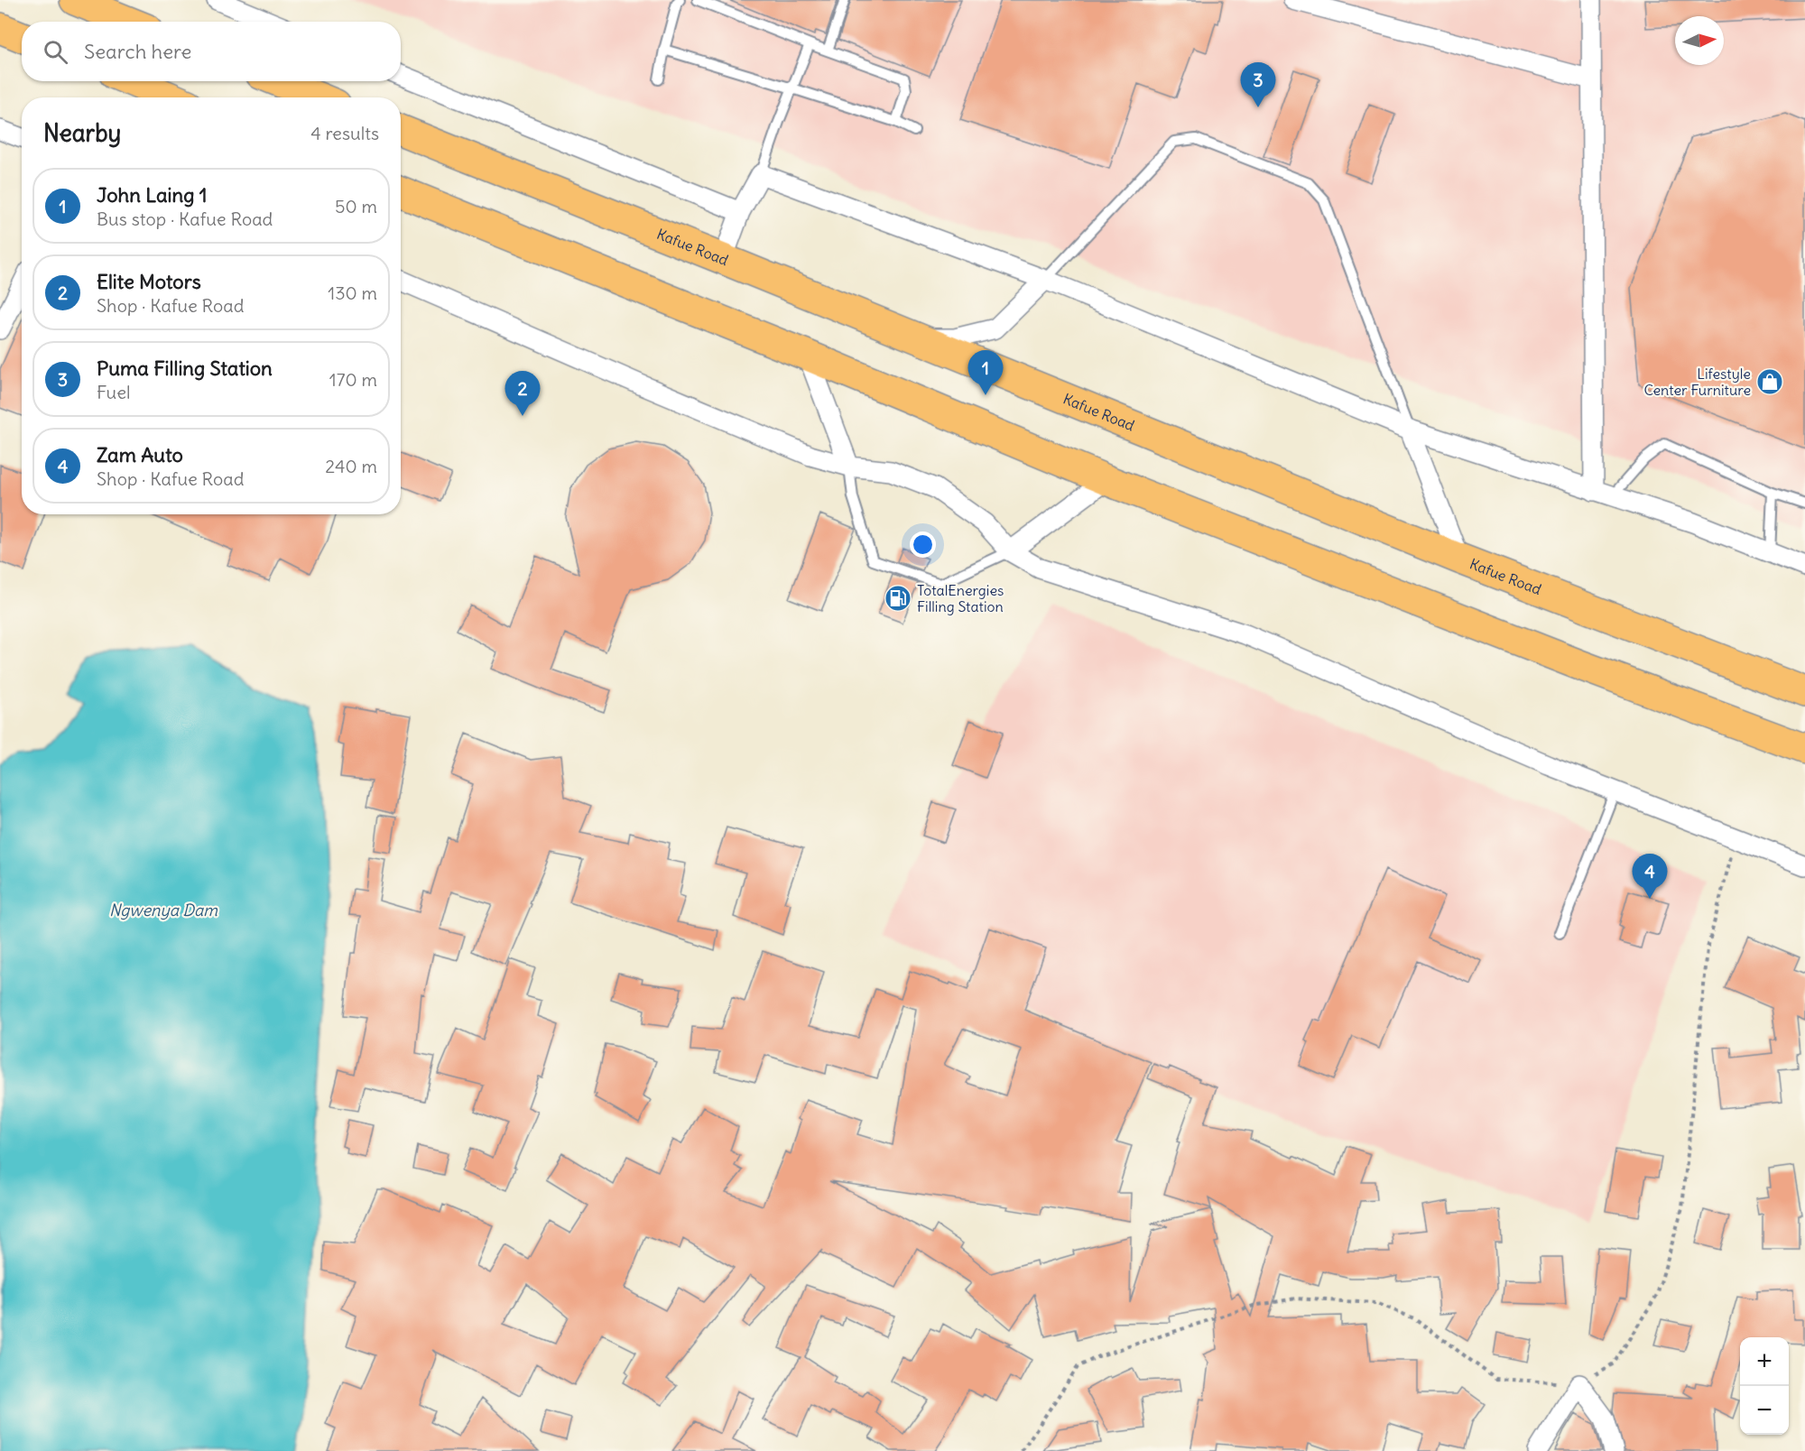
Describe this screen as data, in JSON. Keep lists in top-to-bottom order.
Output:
{
  "streets": {
    "main road": ["Kafue Road"]
  },
  "water": ["Ngwenya Dam"],
  "places": {
    "shop": ["Lifestyle Center Furniture"],
    "fuel station": ["TotalEnergies Filling Station"]
  },
  "north": "right",
  "page": {
    "search": "Search here",
    "pins": [
      "3",
      "1",
      "2",
      "4"
    ],
    "heading": ["Nearby", "4 results"],
    "list": [
      {
        "mark": "1",
        "name": "John Laing 1",
        "note": "Bus stop · Kafue Road",
        "value": "50 m"
      },
      {
        "mark": "2",
        "name": "Elite Motors",
        "note": "Shop · Kafue Road",
        "value": "130 m"
      },
      {
        "mark": "3",
        "name": "Puma Filling Station",
        "note": "Fuel",
        "value": "170 m"
      },
      {
        "mark": "4",
        "name": "Zam Auto",
        "note": "Shop · Kafue Road",
        "value": "240 m"
      }
    ],
    "map_buttons": ["+", "−"]
  }
}
